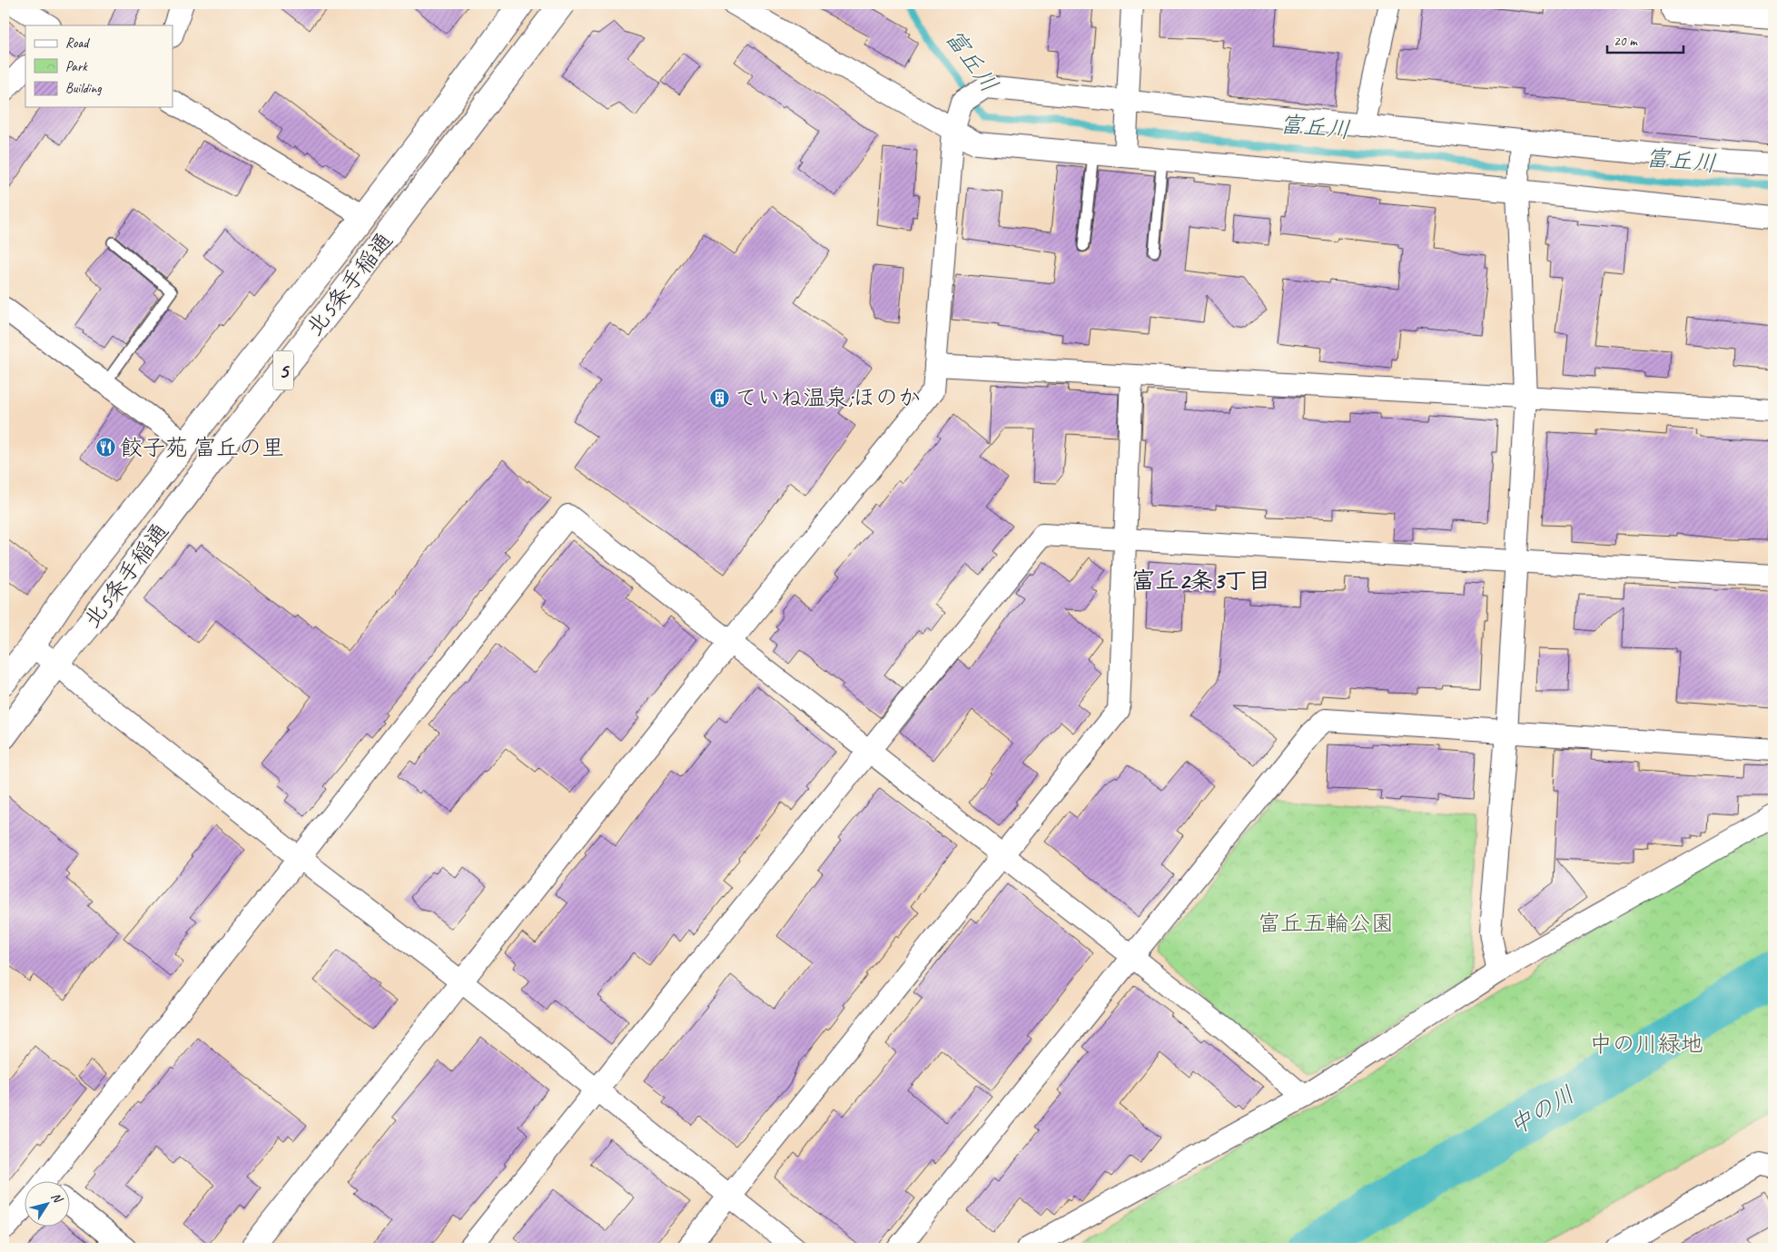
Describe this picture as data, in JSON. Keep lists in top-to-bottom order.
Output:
{
  "streets": {
    "highway": ["北5条手稲通", "5"]
  },
  "districts": ["富丘2条3丁目"],
  "water": ["富丘川", "中の川"],
  "parks": ["富丘五輪公園", "中の川緑地"],
  "places": {
    "building": ["ていね温泉;ほのか"],
    "restaurant": ["餃子苑 富丘の里"]
  },
  "legend": ["Road", "Park", "Building"],
  "scale_bar": "20 m",
  "north": "top right"
}
